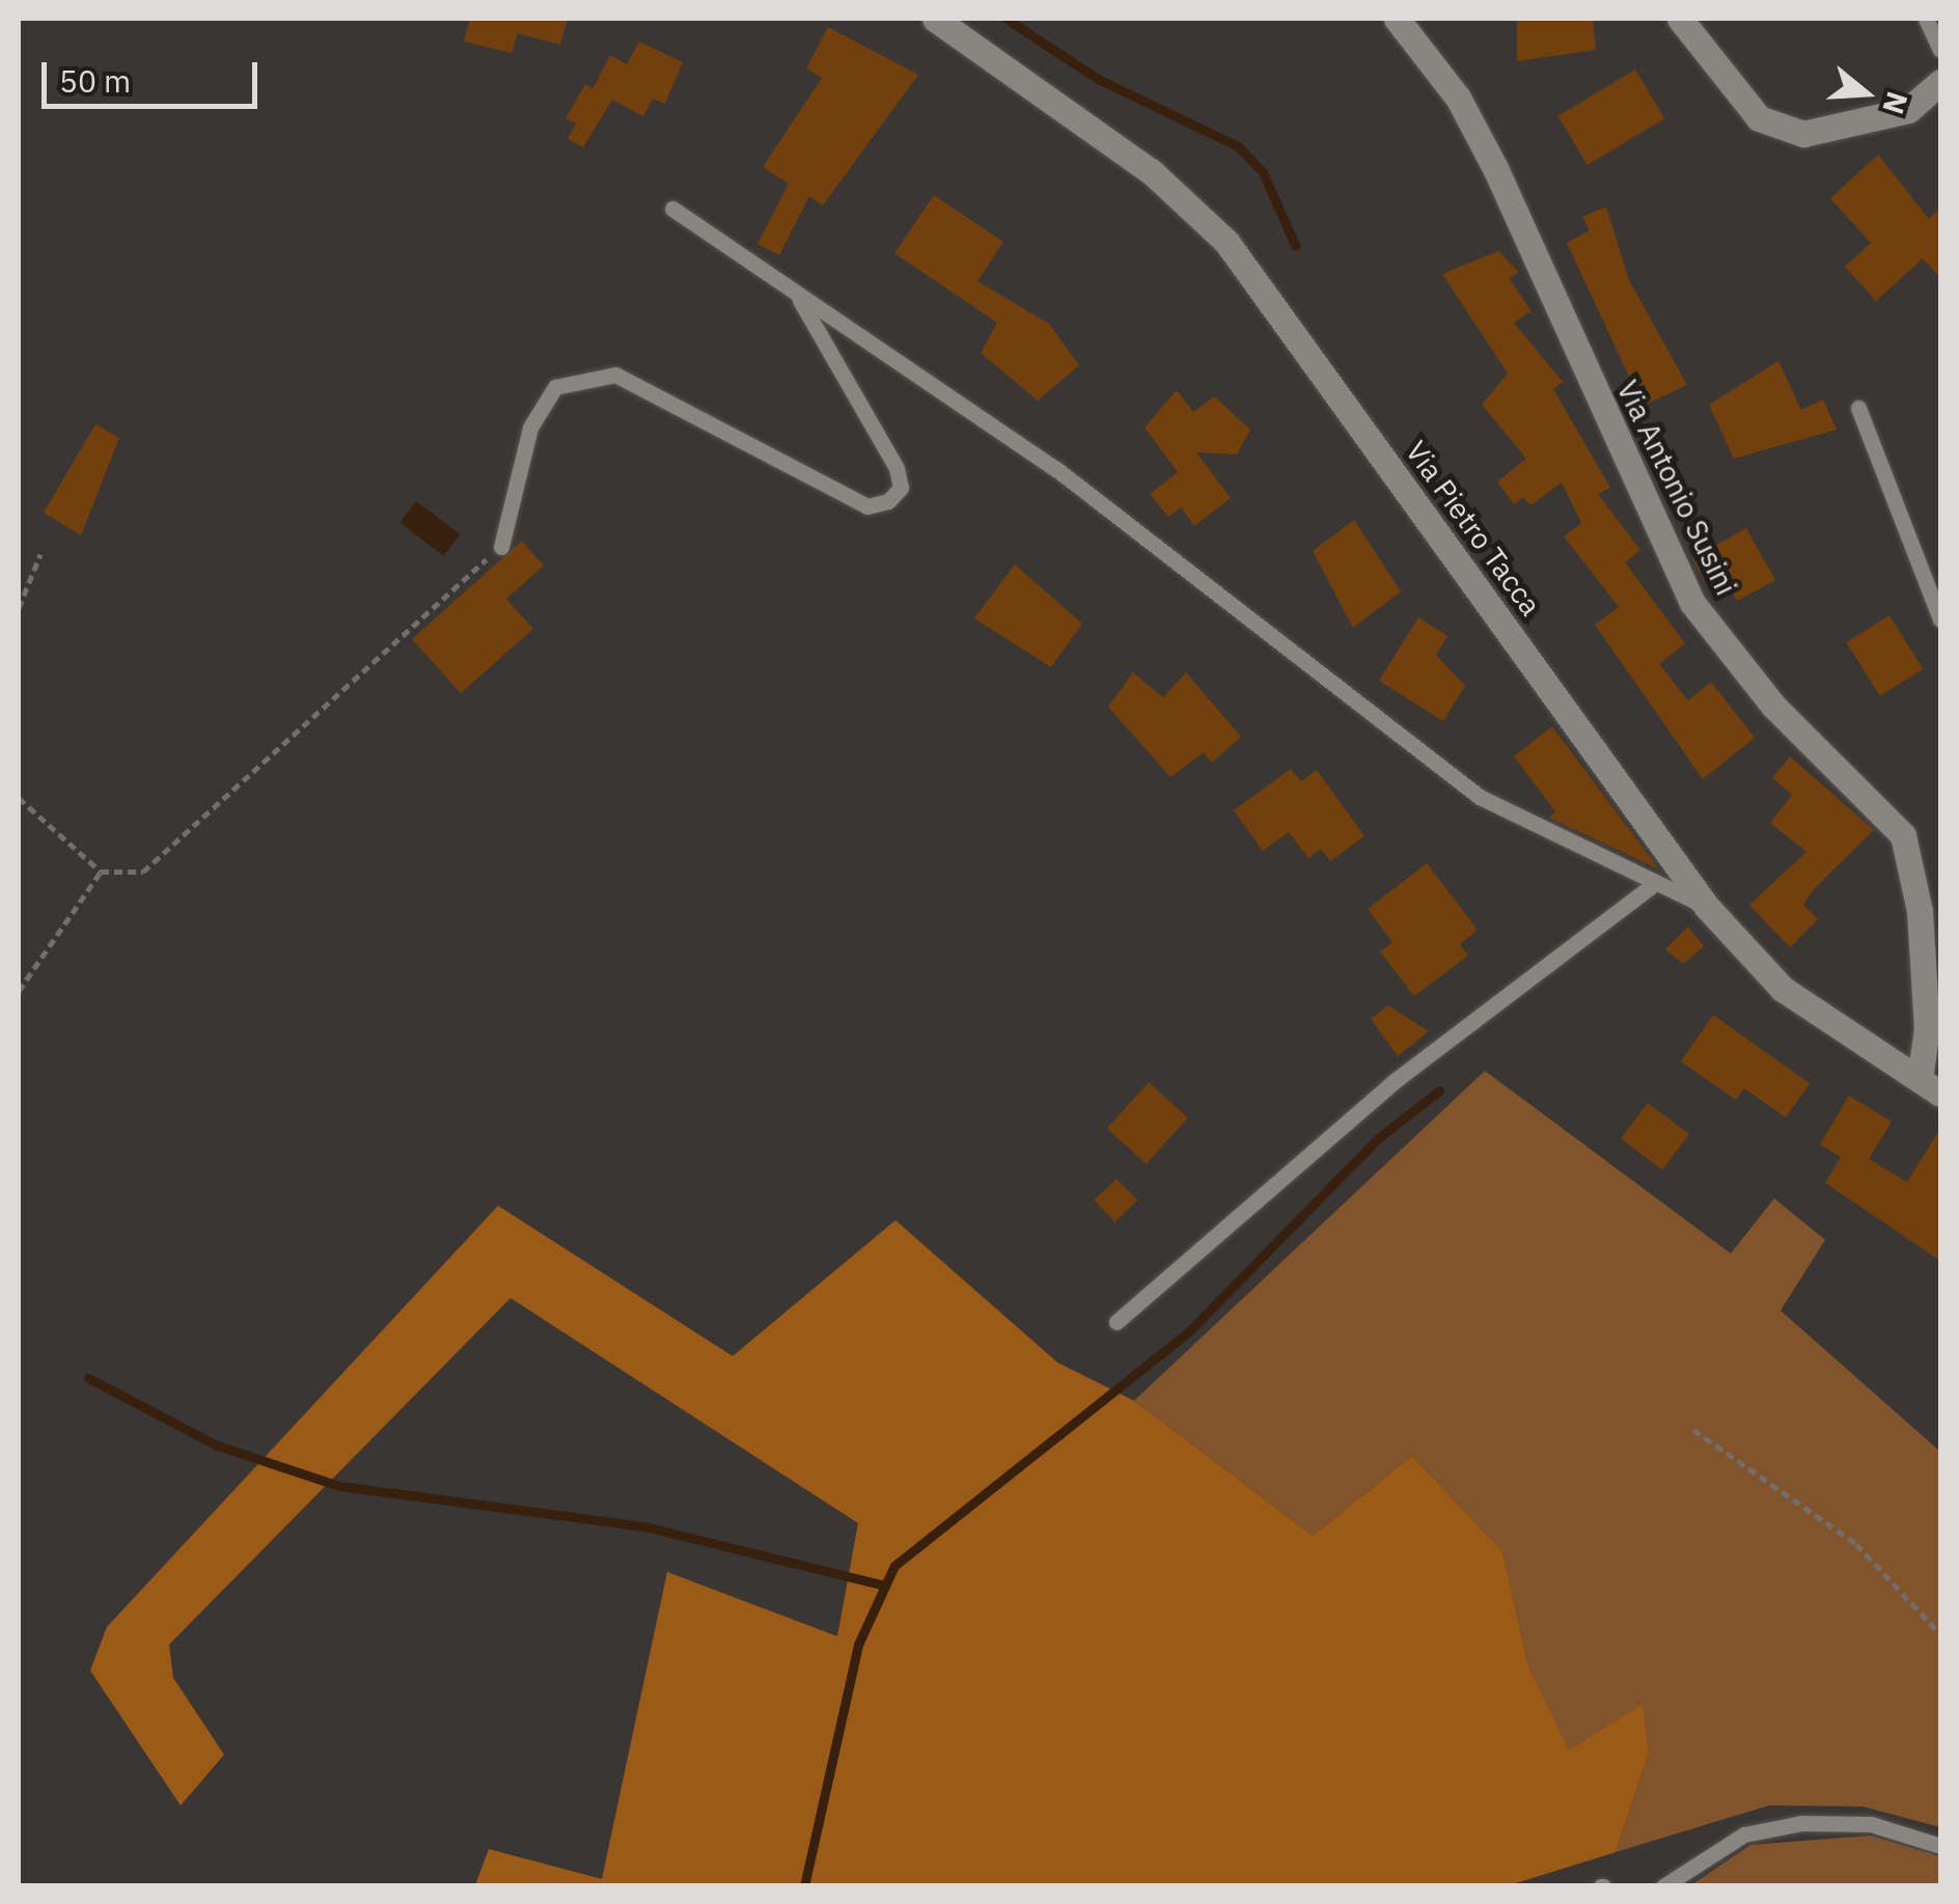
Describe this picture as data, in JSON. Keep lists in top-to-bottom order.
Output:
{
  "streets": {
    "street": ["Via Antonio Susini", "Via Pietro Tacca"]
  },
  "crossings": [
    ["Via Antonio Susini", "Via Pietro Tacca"]
  ],
  "scale_bar": "50 m",
  "north": "right"
}
